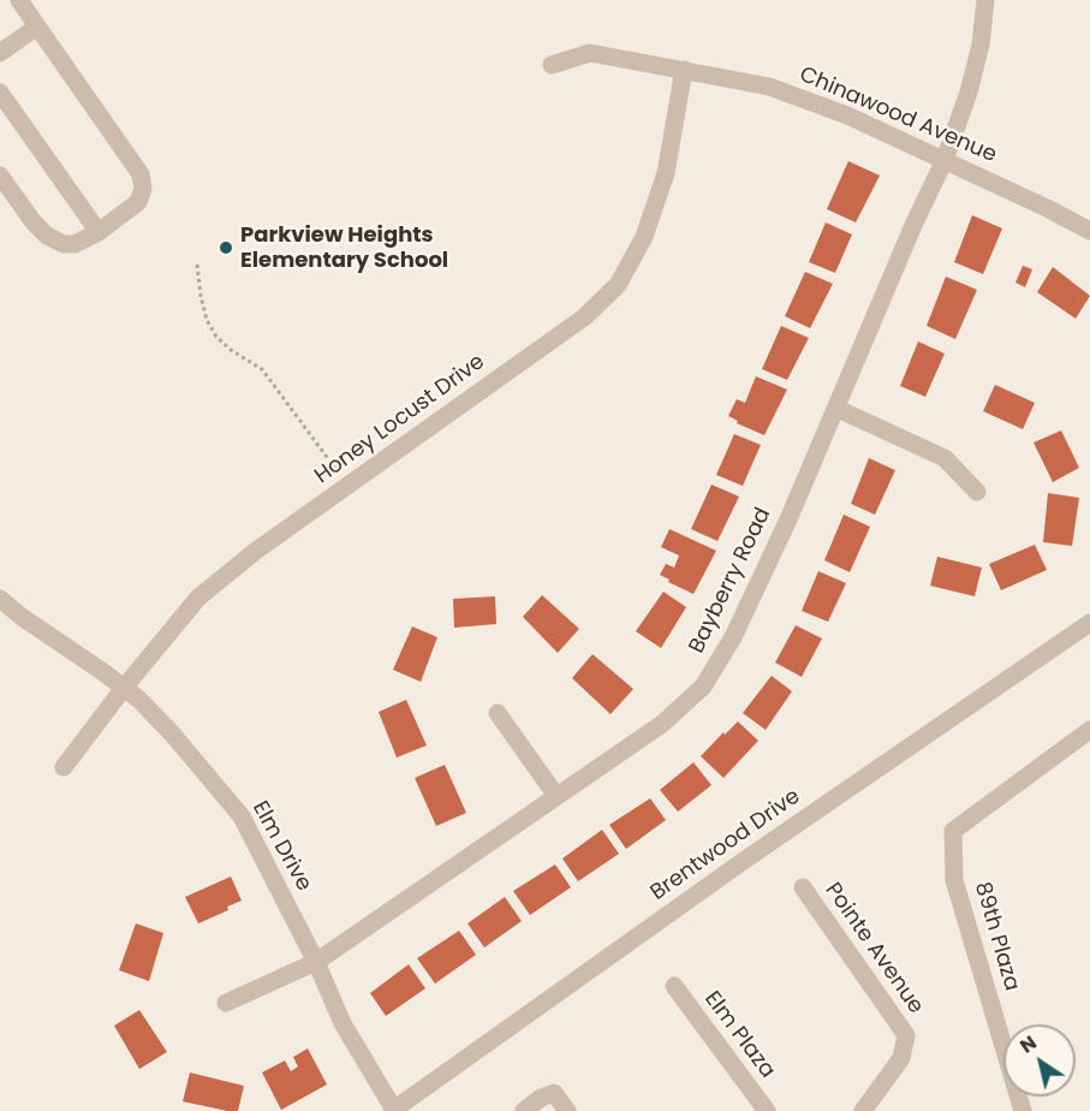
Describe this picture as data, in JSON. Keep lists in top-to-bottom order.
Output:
{
  "streets": {
    "street": [
      "Chinawood Avenue",
      "Honey Locust Drive",
      "Bayberry Road",
      "Brentwood Drive",
      "Elm Drive",
      "89th Plaza",
      "Pointe Avenue",
      "Elm Plaza"
    ]
  },
  "crossings": [
    ["Chinawood Avenue", "Honey Locust Drive"],
    ["Chinawood Avenue", "Bayberry Road"],
    ["Honey Locust Drive", "Elm Drive"],
    ["Bayberry Road", "Elm Drive"],
    ["Brentwood Drive", "Elm Drive"]
  ],
  "places": ["Parkview Heights Elementary School"],
  "north": "top left"
}
